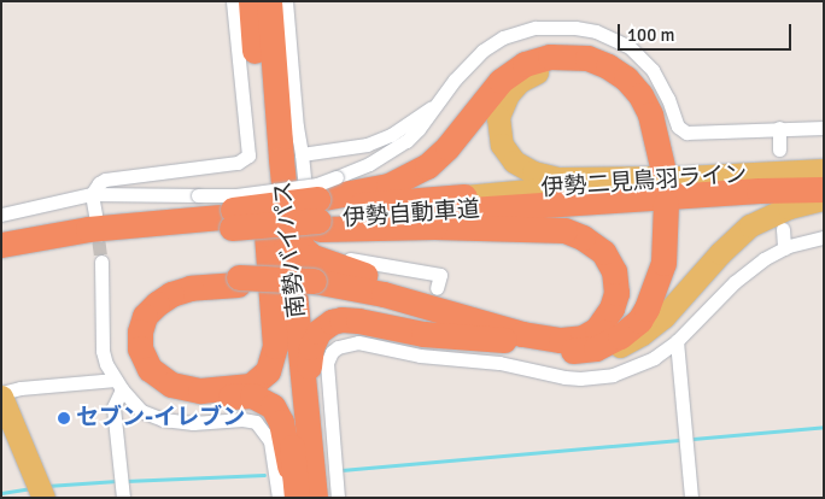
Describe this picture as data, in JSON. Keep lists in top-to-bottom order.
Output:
{
  "streets": {
    "highway": ["伊勢自動車道", "南勢バイパス"],
    "main road": ["伊勢二見鳥羽ライン"]
  },
  "crossings": [
    ["伊勢二見鳥羽ライン", "伊勢自動車道"]
  ],
  "places": ["セブン-イレブン"],
  "scale_bar": "100 m"
}
